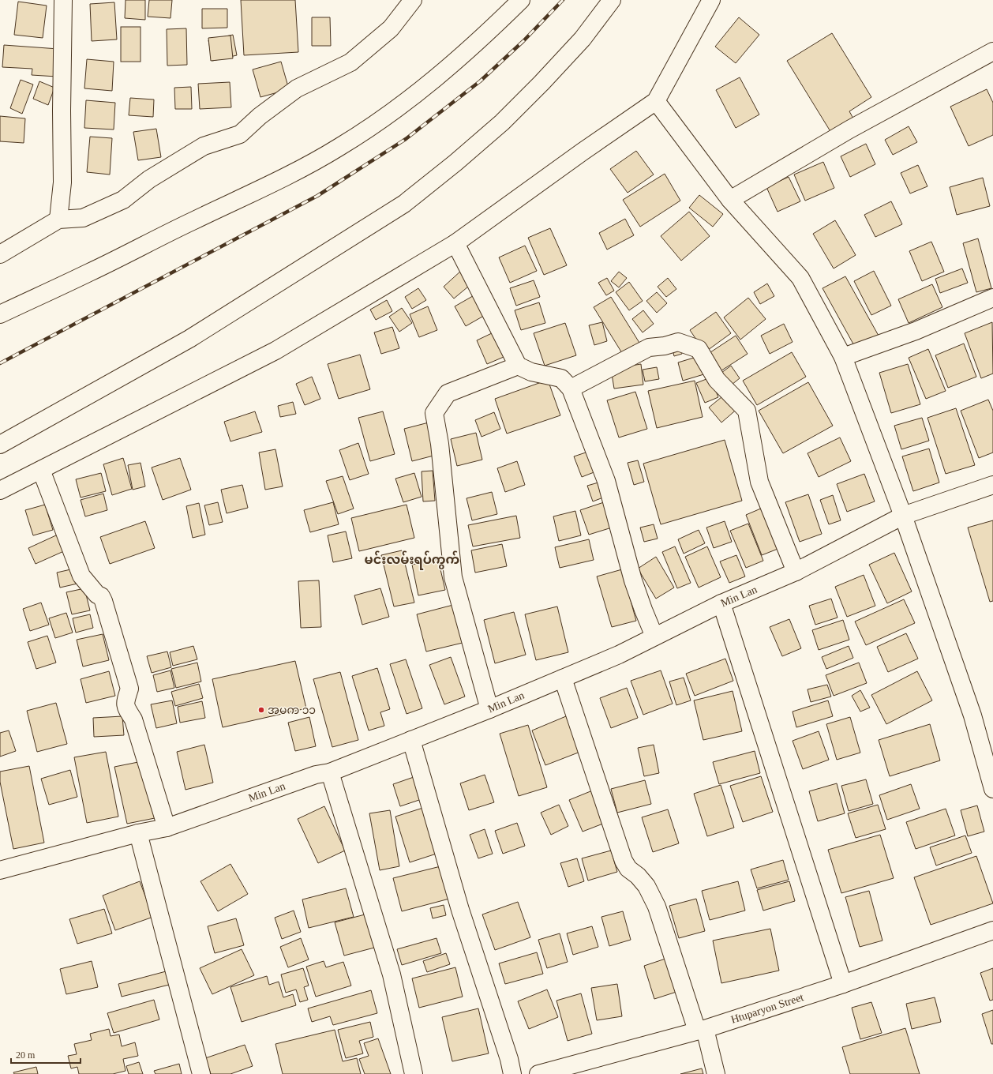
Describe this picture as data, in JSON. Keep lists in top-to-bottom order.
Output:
{
  "streets": {
    "street": ["Min Lan", "Htuparyon Street"]
  },
  "districts": ["မင်းလမ်းရပ်ကွက်"],
  "places": ["အမက ၁၁"],
  "scale_bar": "20 m"
}
